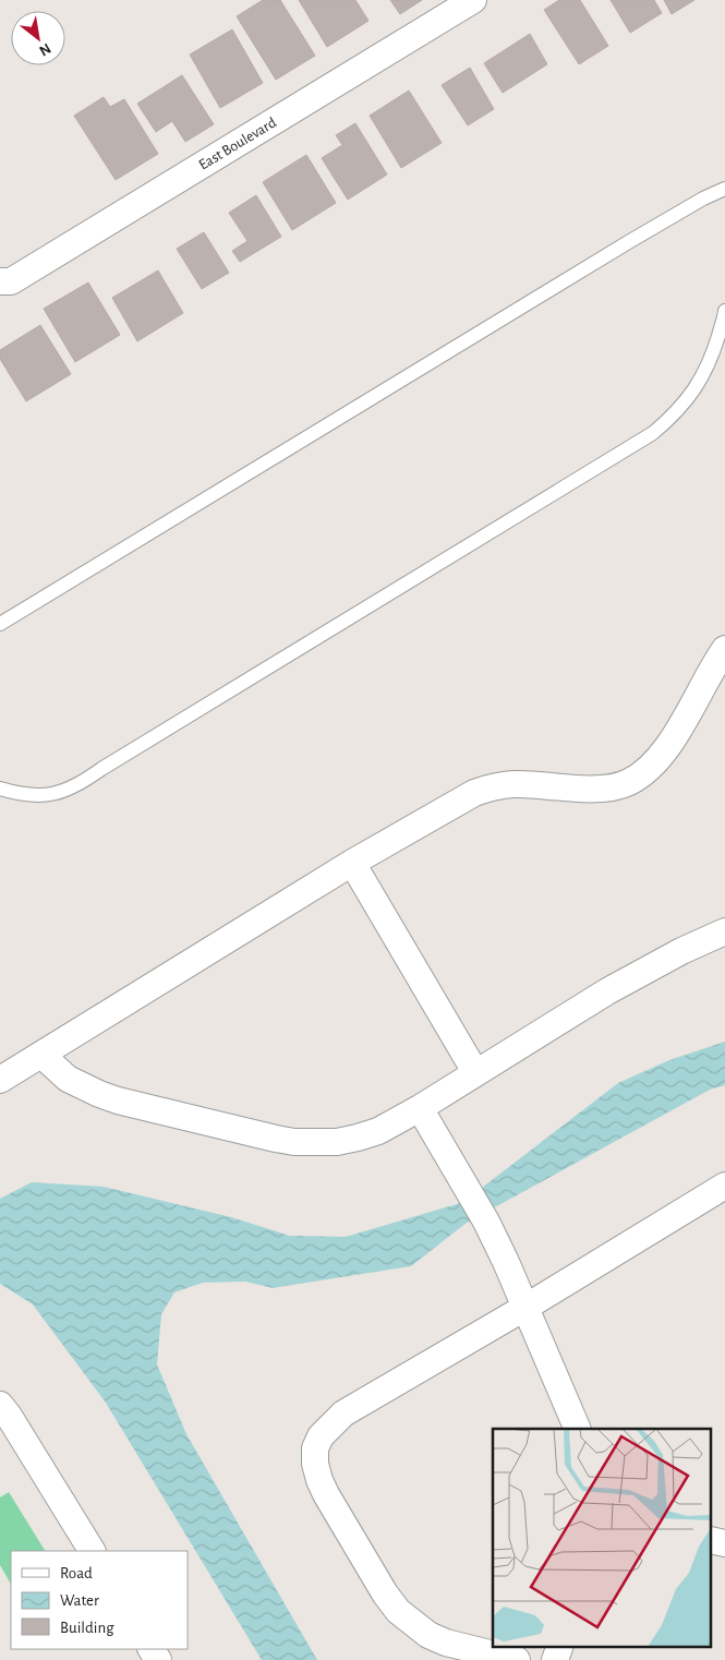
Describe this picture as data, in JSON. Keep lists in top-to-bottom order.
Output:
{
  "streets": {
    "street": ["East Boulevard"]
  },
  "legend": ["Road", "Water", "Building"],
  "north": "bottom right"
}
